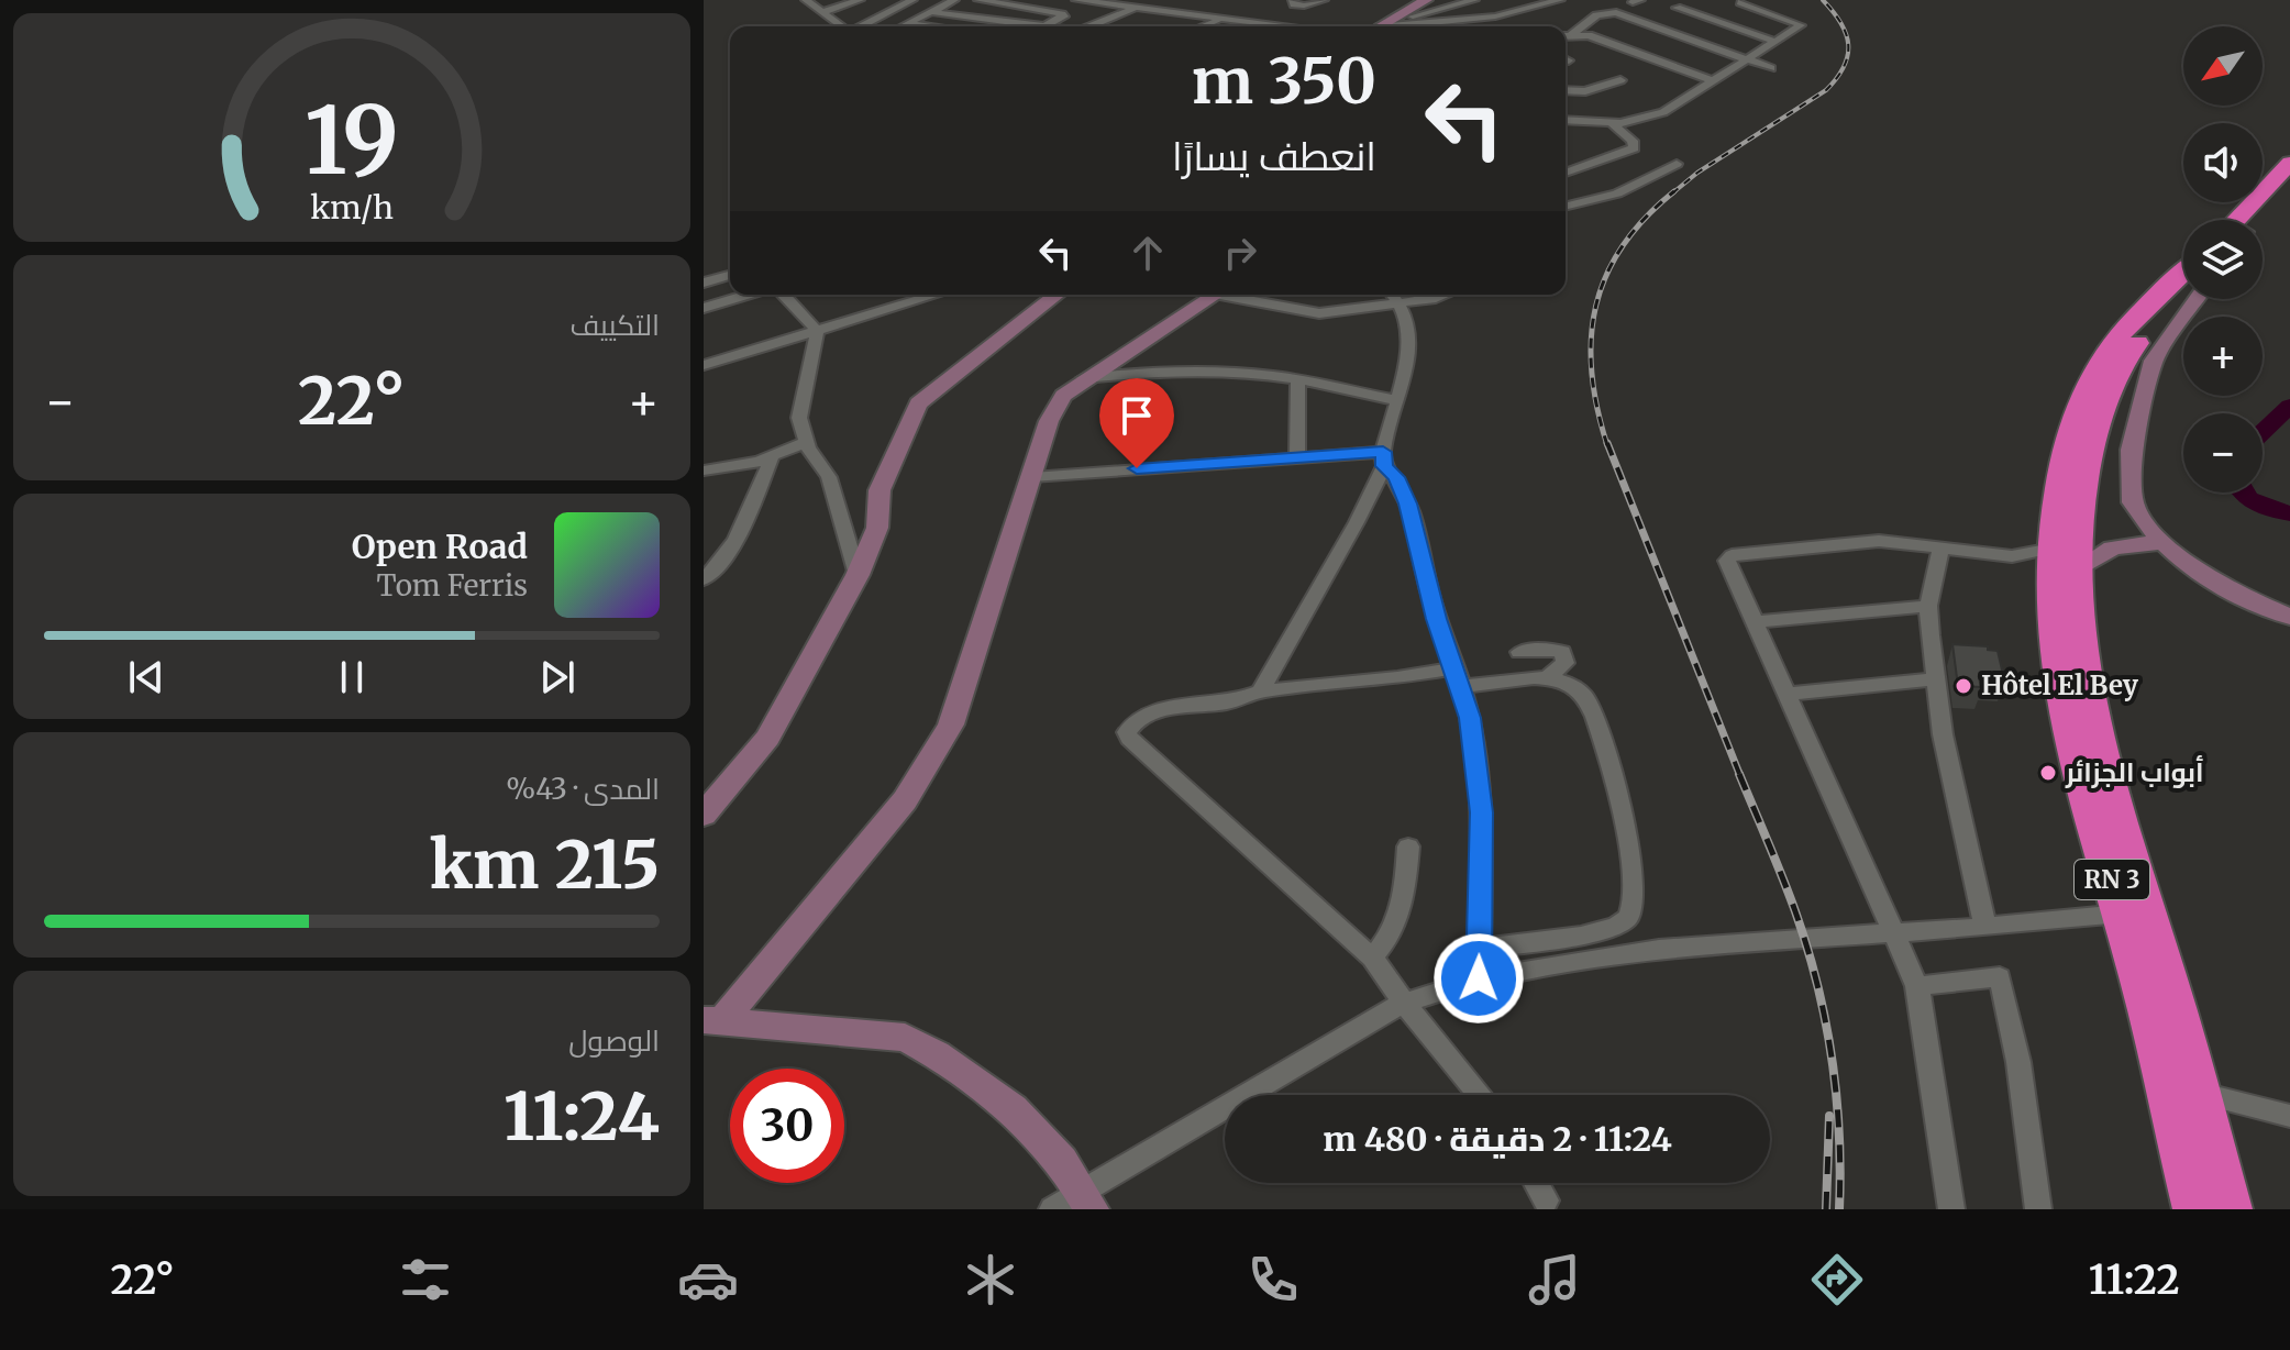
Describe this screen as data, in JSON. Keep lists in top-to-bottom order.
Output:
{
  "streets": {
    "highway": ["RN 3"]
  },
  "places": ["Hôtel El Bey", "أبواب الجزائر"],
  "north": "bottom left",
  "page": {
    "map_buttons": ["+", "−"],
    "turn": ["350 m", "انعطف يسارًا"],
    "tile": [
      "التكييف",
      ["المدى · 43%", "215 km"],
      ["الوصول", "11:24"]
    ],
    "heat": ["−", "22°", "+"],
    "song": ["Open Road", "Tom Ferris"],
    "limit": "30",
    "trip": "11:24 · 2 دقيقة · 480 m",
    "tabs": ["11:22", "22°"],
    "gauge": ["19", "km/h"]
  }
}
